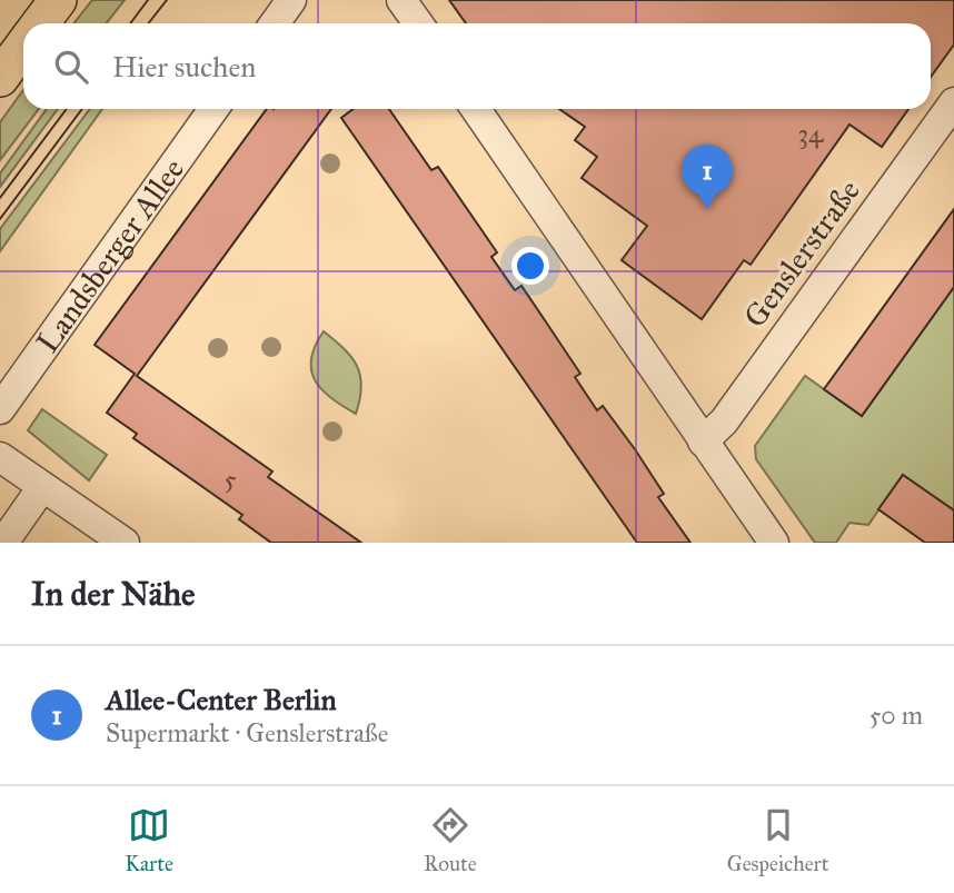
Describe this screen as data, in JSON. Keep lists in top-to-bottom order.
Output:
{
  "streets": {
    "street": ["Genslerstraße", "Landsberger Allee"]
  },
  "house_numbers": ["34", "5"],
  "page": {
    "search": "Hier suchen",
    "pins": "1",
    "heading": "In der Nähe",
    "list": [
      {
        "mark": "1",
        "name": "Allee-Center Berlin",
        "note": "Supermarkt · Genslerstraße",
        "value": "50 m"
      }
    ],
    "nav": ["Karte", "Route", "Gespeichert"]
  }
}
